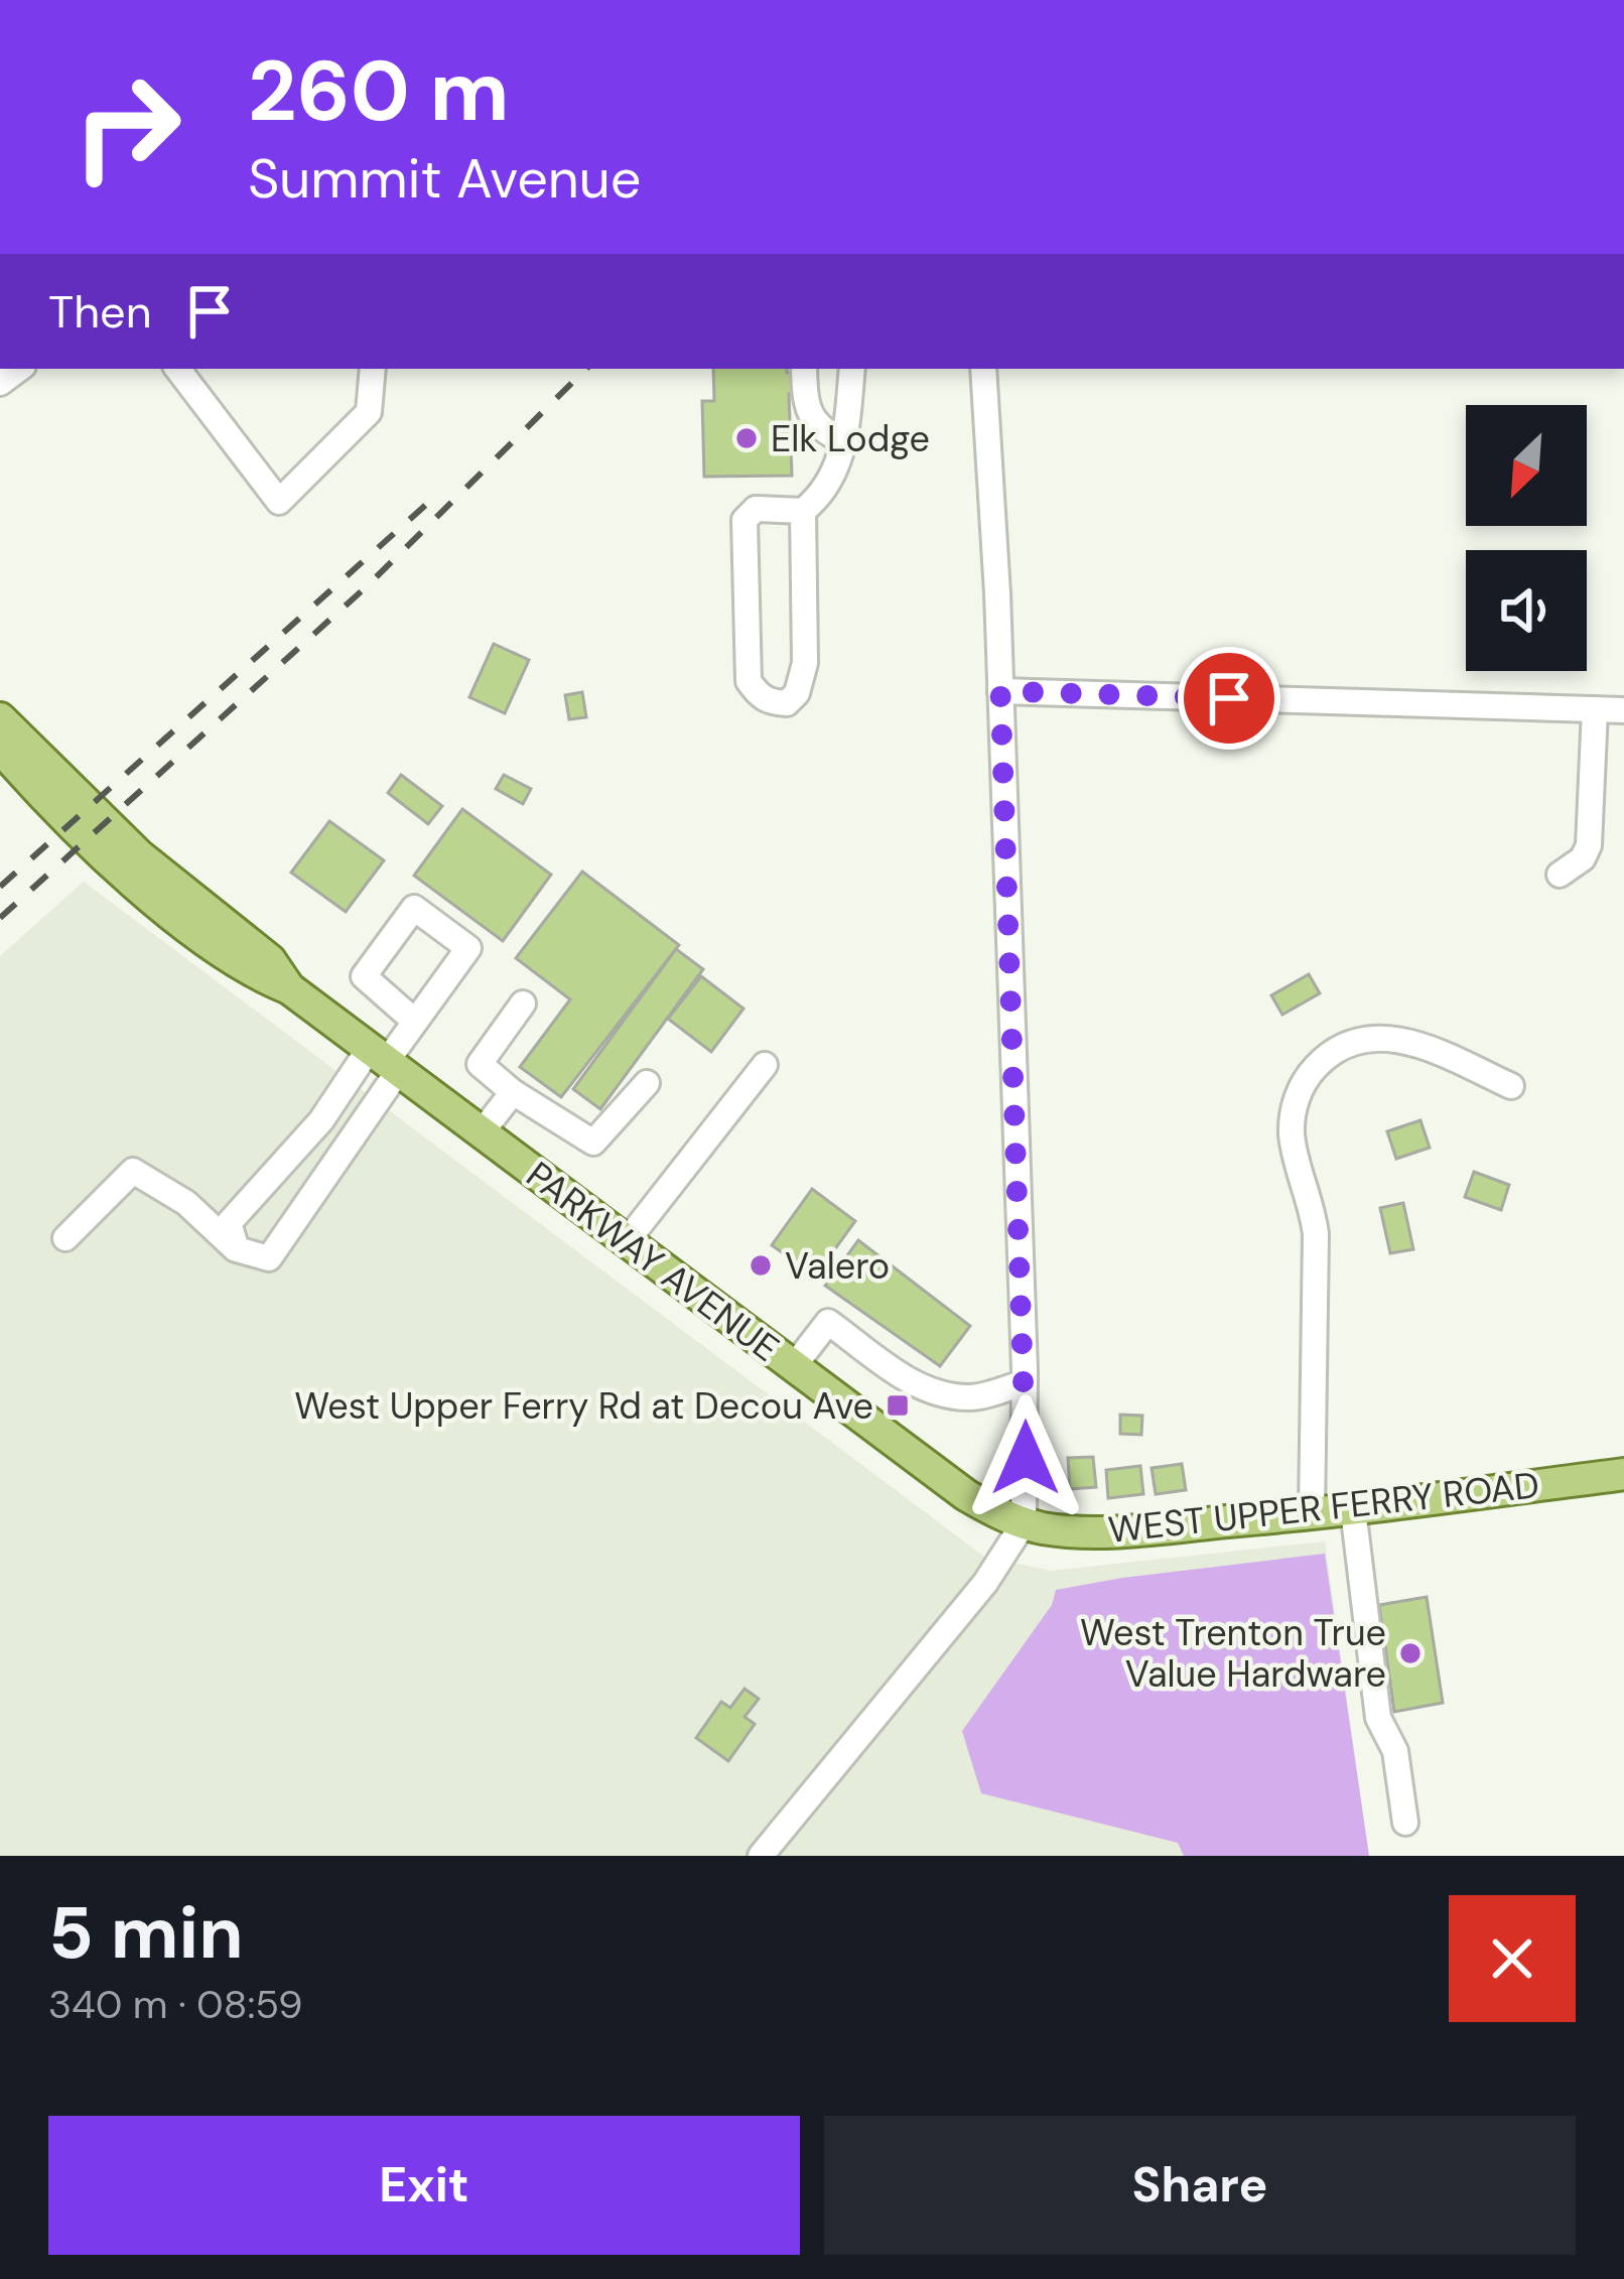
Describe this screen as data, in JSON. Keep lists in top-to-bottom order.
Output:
{
  "streets": {
    "main road": ["PARKWAY AVENUE", "WEST UPPER FERRY ROAD"]
  },
  "crossings": [
    ["PARKWAY AVENUE", "WEST UPPER FERRY ROAD"]
  ],
  "places": {
    "other": ["Elk Lodge", "Valero", "West Trenton True Value Hardware"],
    "transit": ["West Upper Ferry Rd at Decou Ave"]
  },
  "north": "bottom left",
  "page": {
    "turn": ["260 m", "Summit Avenue"],
    "then": "Then",
    "heading": ["5 min", "340 m · 08:59"],
    "buttons": ["Exit", "Share"]
  }
}
